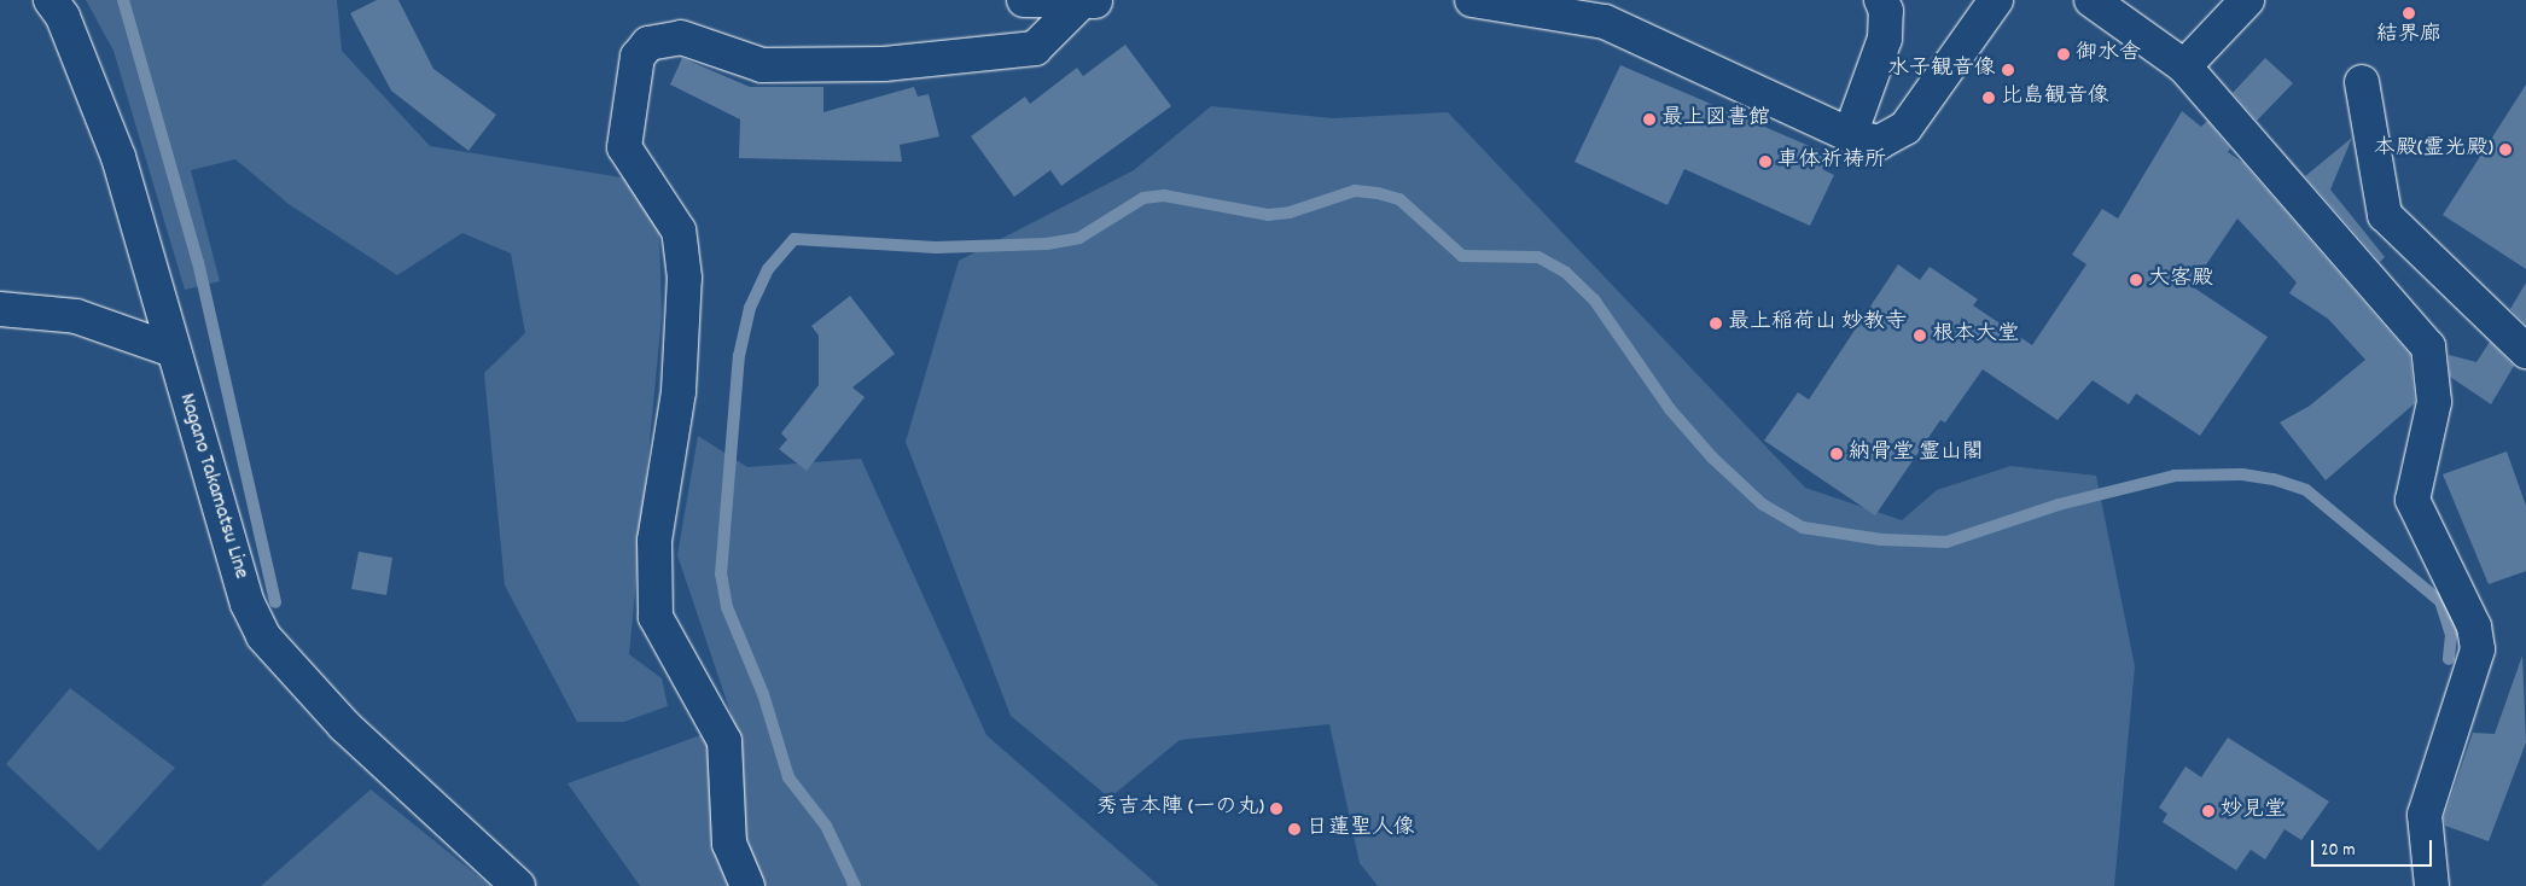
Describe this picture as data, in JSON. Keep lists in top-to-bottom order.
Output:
{
  "streets": {
    "street": ["Nagano Takamatsu Line"]
  },
  "places": [
    "結界廊",
    "御水舎",
    "水子観音像",
    "比島観音像",
    "最上図書館",
    "本殿(霊光殿)",
    "車体祈祷所",
    "大客殿",
    "最上稲荷山 妙教寺",
    "根本大堂",
    "納骨堂 霊山閣",
    "秀吉本陣 (一の丸)",
    "妙見堂",
    "日蓮聖人像"
  ],
  "scale_bar": "20 m"
}
